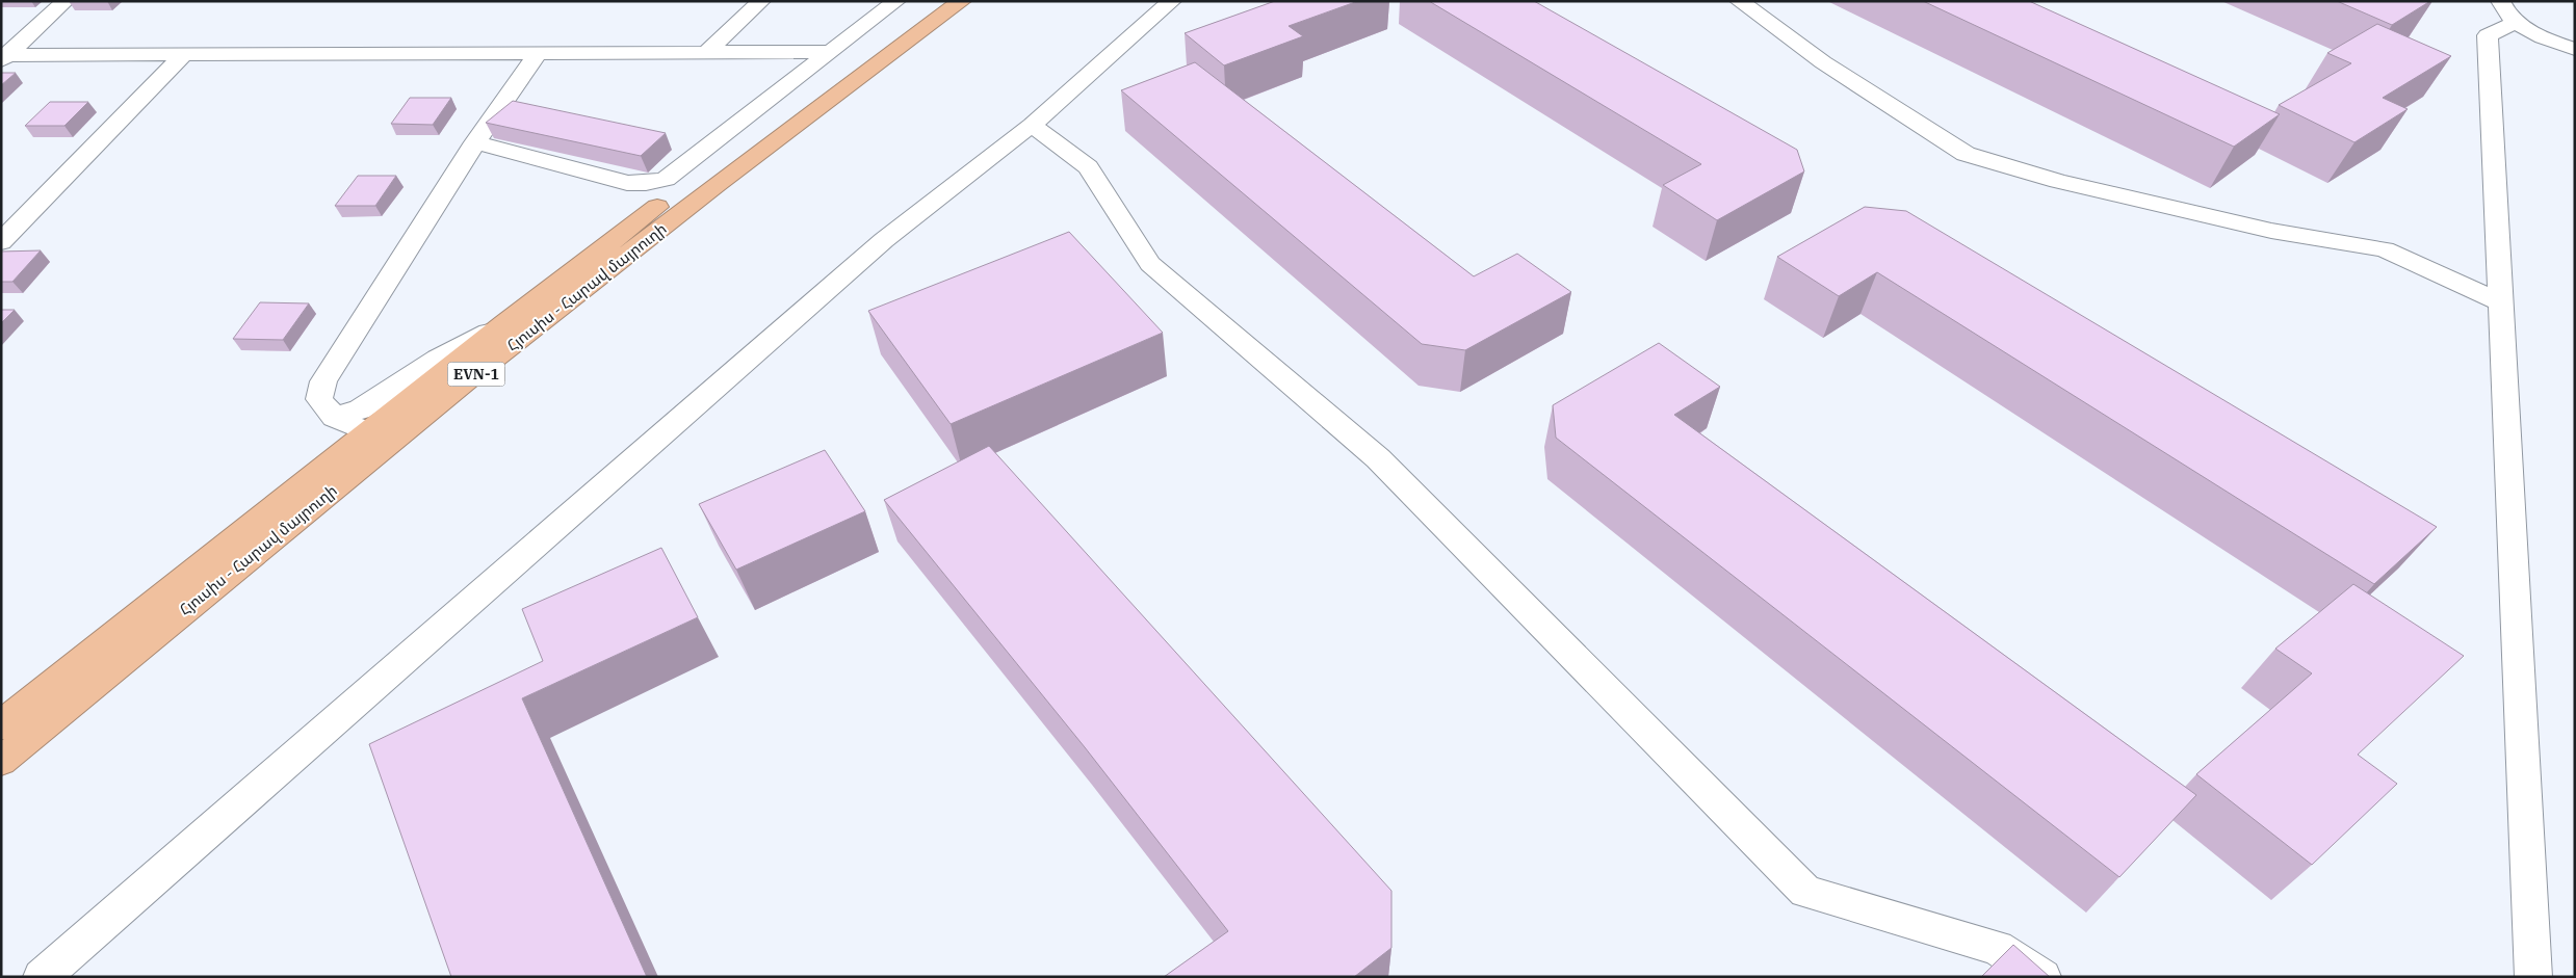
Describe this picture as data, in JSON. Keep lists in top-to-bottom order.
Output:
{
  "streets": {
    "highway": ["Հյուսիս - Հարավ մայրուղի", "EVN-1"]
  }
}
